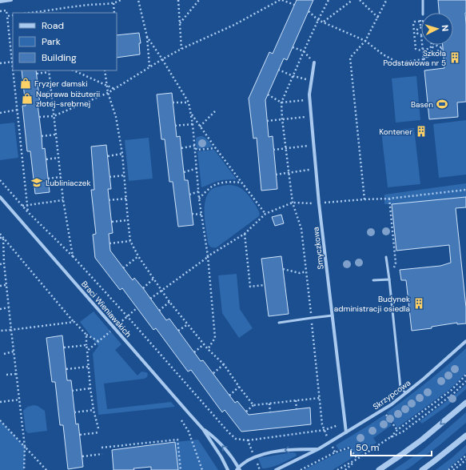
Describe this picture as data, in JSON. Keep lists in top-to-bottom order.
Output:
{
  "streets": {
    "street": ["Smyczkowa", "Braci Wieniawskich", "Skrzypcowa"]
  },
  "crossings": [
    ["Smyczkowa", "Skrzypcowa"]
  ],
  "places": {
    "building": ["Szkoła Podstawowa nr 5", "Kontener", "Budynek administracji osiedla"],
    "shop": ["Fryzjer damski", "Naprawa biżuterii złotej-srebrnej"],
    "sports": ["Basen"],
    "school or university": ["Lubliniaczek"]
  },
  "legend": ["Road", "Park", "Building"],
  "scale_bar": "50 m",
  "north": "right"
}
